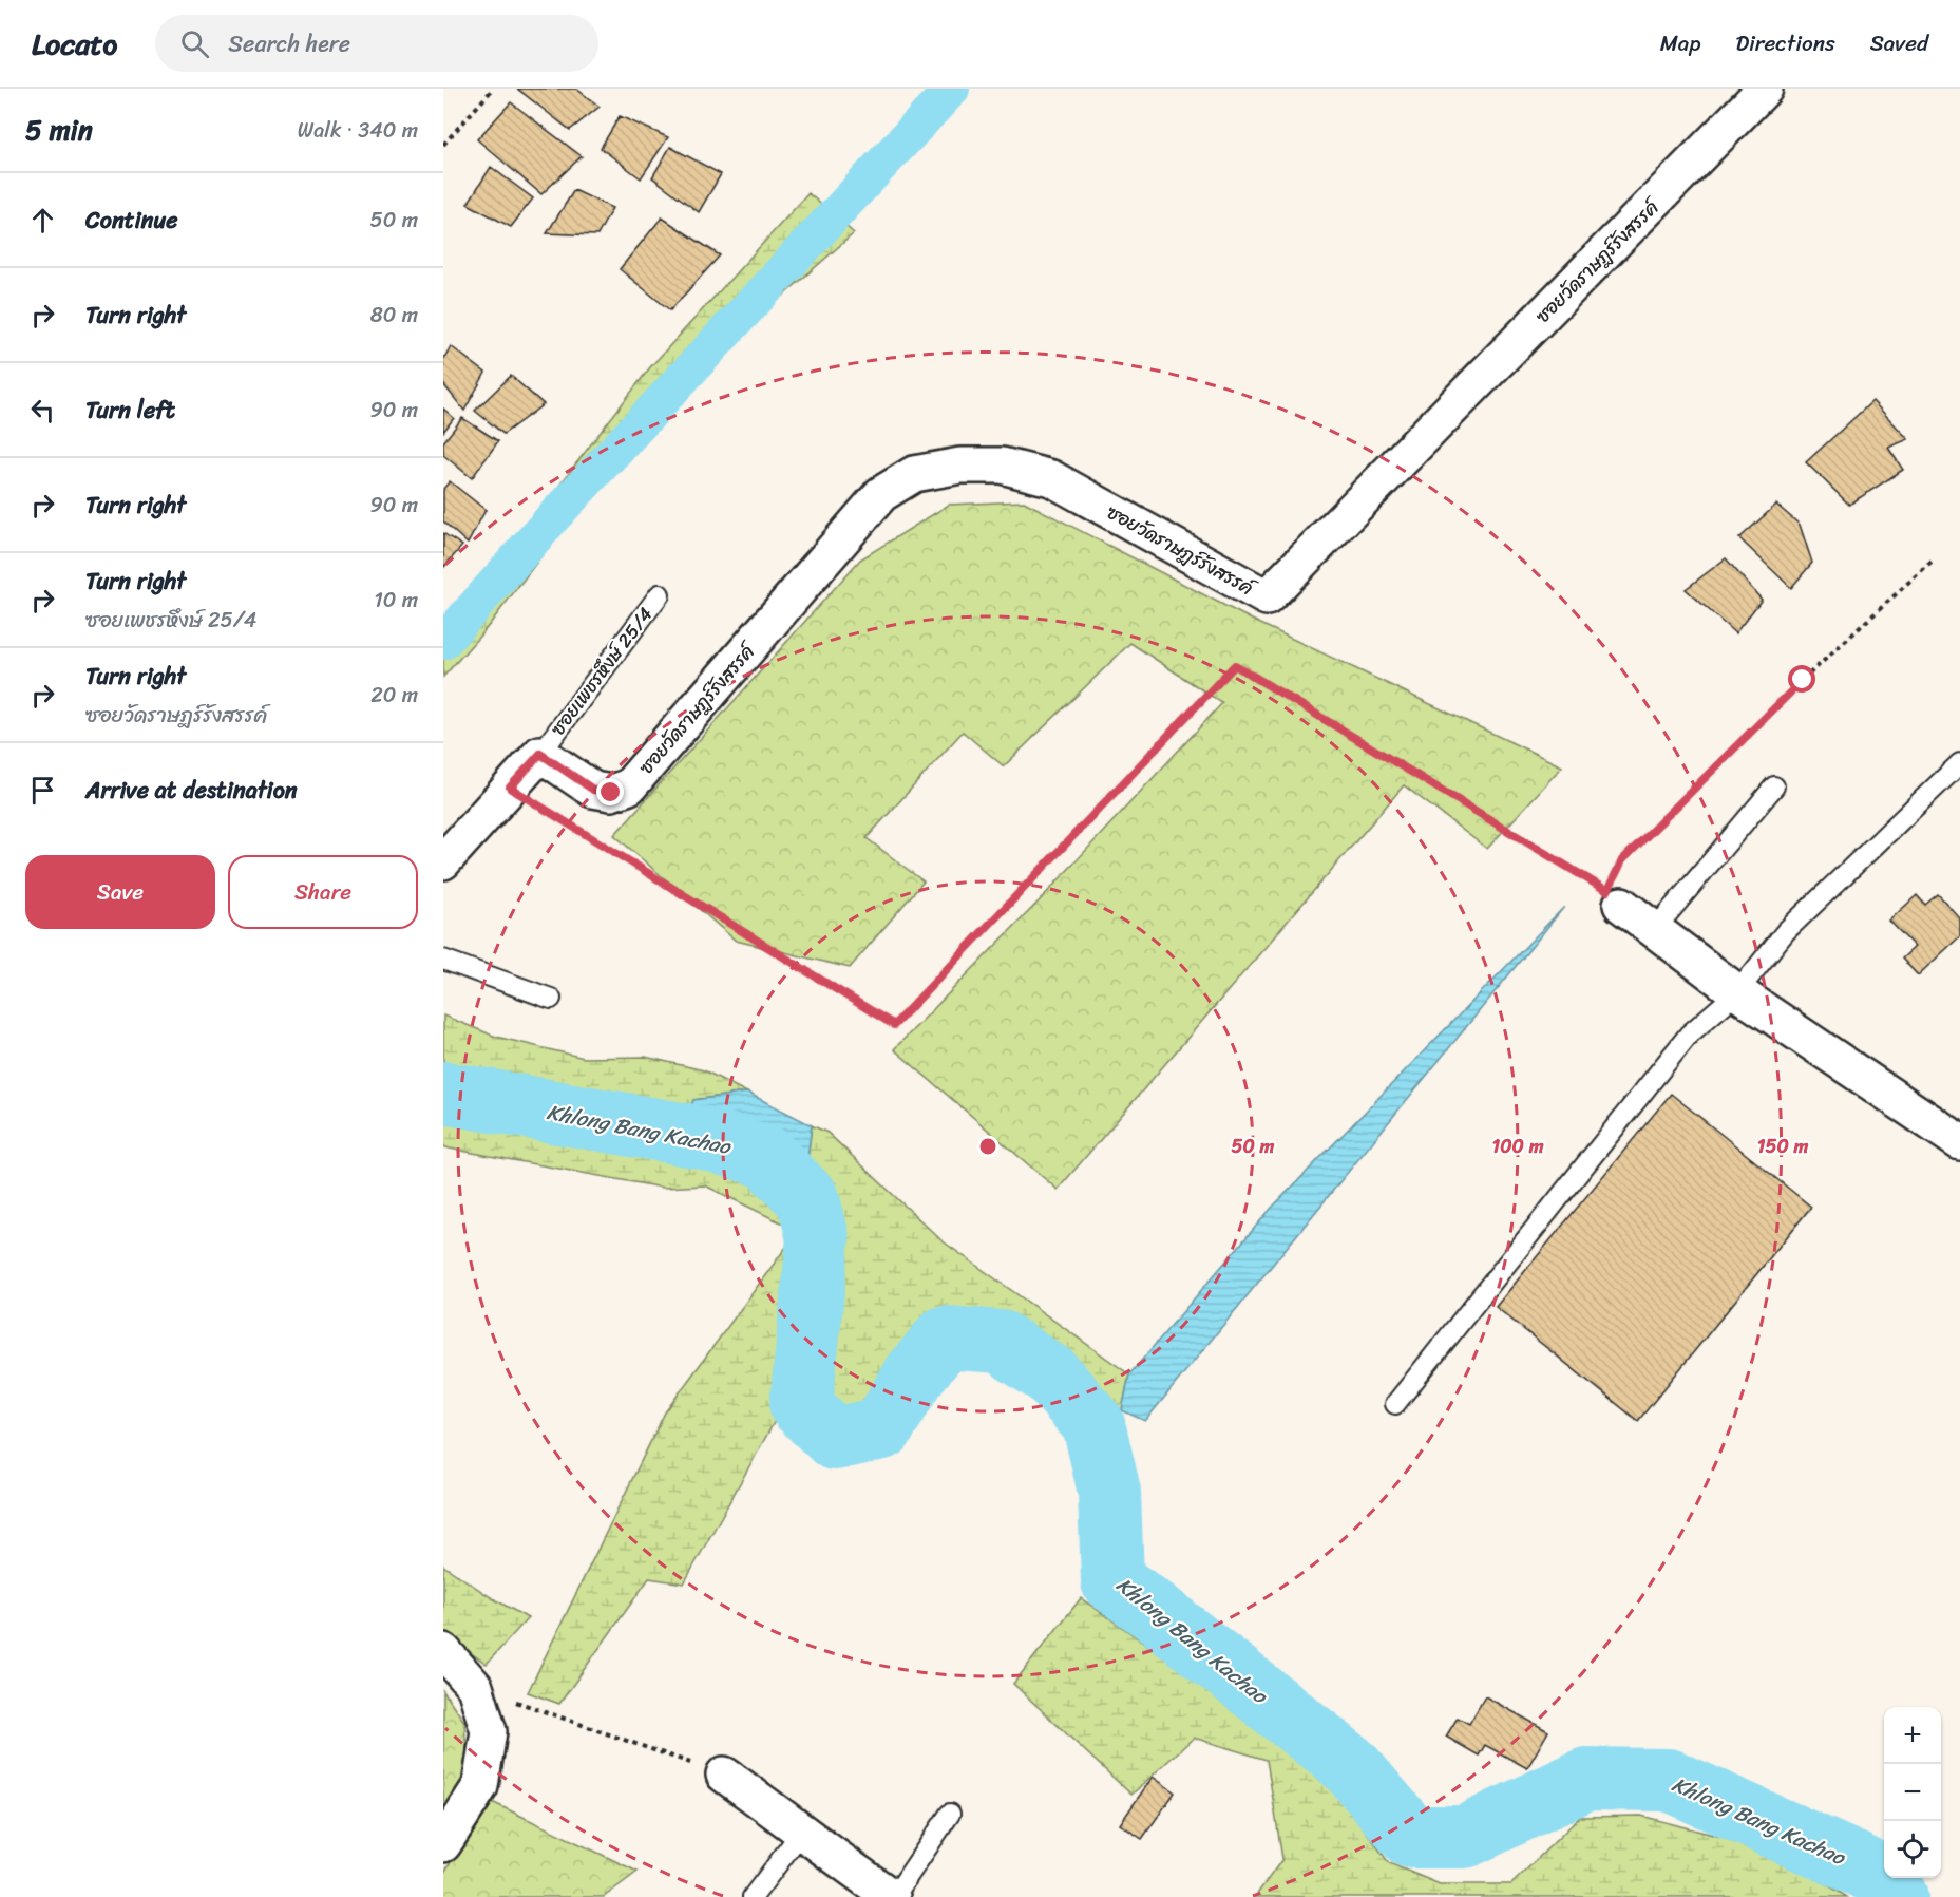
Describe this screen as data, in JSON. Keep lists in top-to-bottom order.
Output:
{
  "streets": {
    "street": ["ซอยวัดราษฎร์รังสรรค์", "ซอยเพชรหึงษ์ 25/4"]
  },
  "crossings": [
    ["ซอยวัดราษฎร์รังสรรค์", "ซอยเพชรหึงษ์ 25/4"]
  ],
  "water": ["Khlong Bang Kachao"],
  "page": {
    "header": "Locato",
    "search": "Search here",
    "nav": ["Map", "Directions", "Saved"],
    "heading": ["5 min", "Walk · 340 m"],
    "list": [
      ["Continue", "50 m"],
      ["Turn right", "80 m"],
      ["Turn left", "90 m"],
      ["Turn right", "90 m"],
      ["Turn right", "ซอยเพชรหึงษ์ 25/4", "10 m"],
      ["Turn right", "ซอยวัดราษฎร์รังสรรค์", "20 m"],
      "Arrive at destination"
    ],
    "buttons": ["Save", "Share"],
    "map_buttons": ["+", "−"]
  },
  "rings": ["50 m", "100 m", "150 m"]
}
